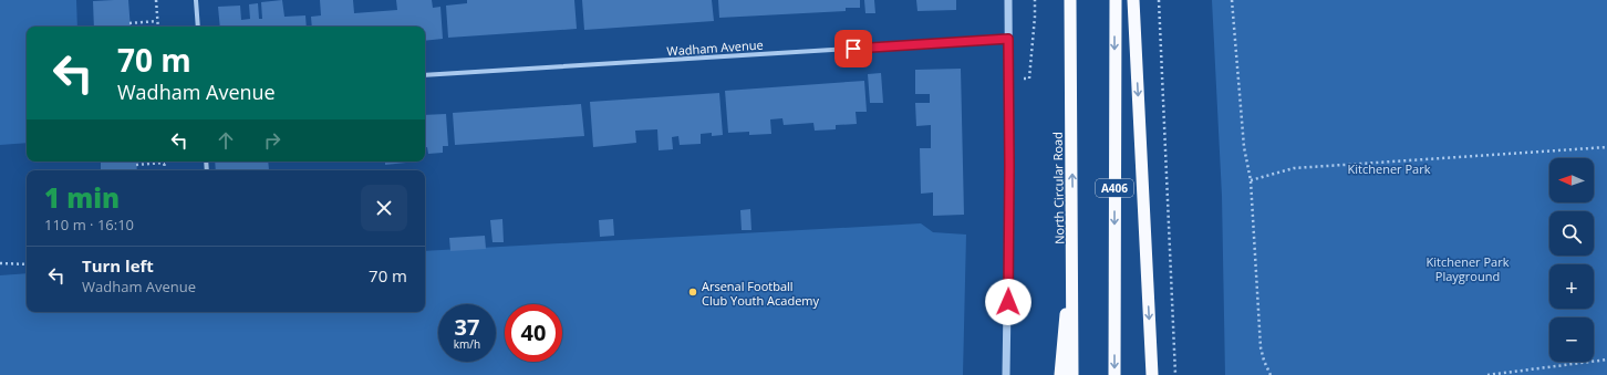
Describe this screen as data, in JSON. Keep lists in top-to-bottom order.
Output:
{
  "streets": {
    "highway": ["North Circular Road", "A406"],
    "street": ["Wadham Avenue"]
  },
  "parks": ["Kitchener Park", "Kitchener Park Playground"],
  "places": ["Arsenal Football Club Youth Academy"],
  "north": "left",
  "page": {
    "turn": ["70 m", "Wadham Avenue"],
    "map_buttons": ["+", "−"],
    "heading": ["1 min", "110 m · 16:10"],
    "list": [
      {
        "name": "Turn left",
        "note": "Wadham Avenue",
        "value": "70 m"
      }
    ],
    "speed": "37 km/h",
    "limit": "40"
  }
}
